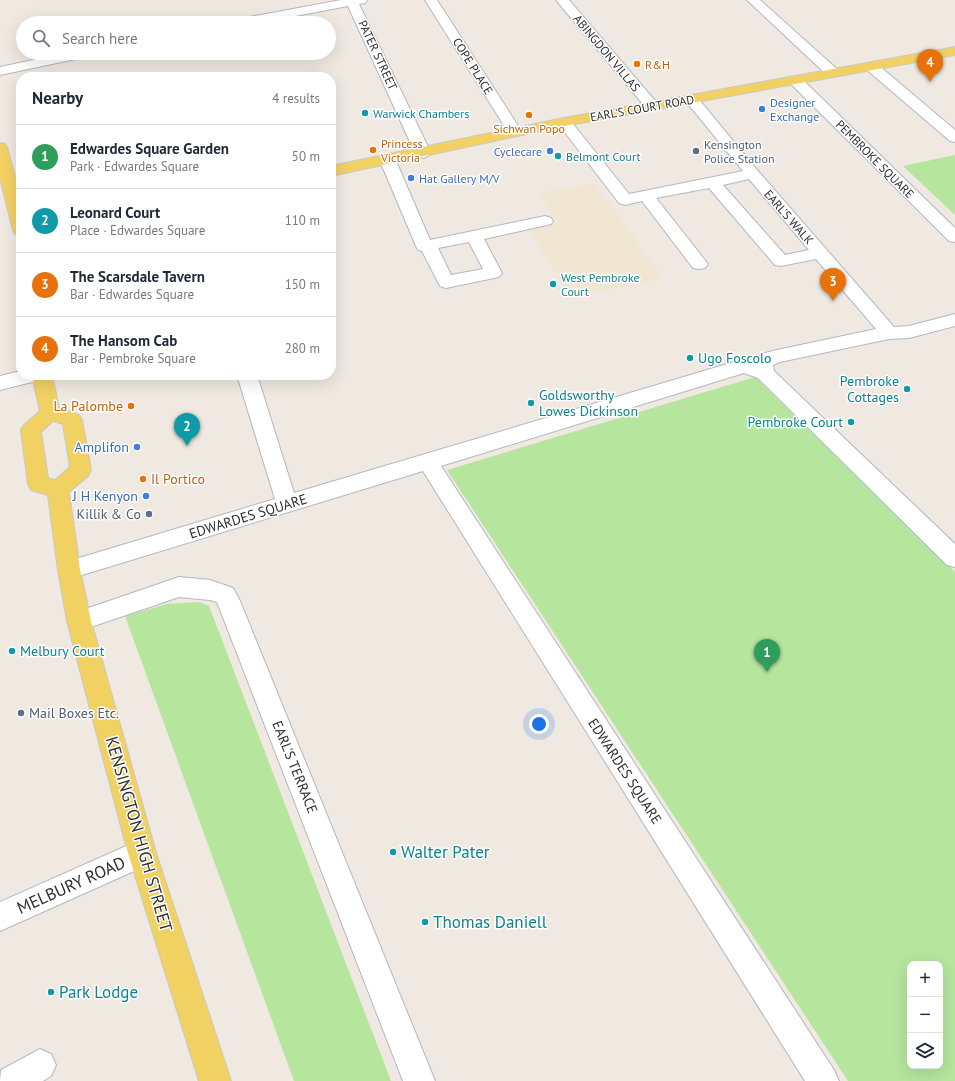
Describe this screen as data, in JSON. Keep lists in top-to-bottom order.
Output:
{
  "streets": {
    "main road": ["EARL'S COURT ROAD", "KENSINGTON HIGH STREET"],
    "street": [
      "ABINGDON VILLAS",
      "PATER STREET",
      "COPE PLACE",
      "PEMBROKE SQUARE",
      "EARL'S WALK",
      "EDWARDES SQUARE",
      "EARL'S TERRACE",
      "MELBURY ROAD"
    ]
  },
  "crossings": [
    ["ABINGDON VILLAS", "EARL'S COURT ROAD"],
    ["PATER STREET", "EARL'S COURT ROAD"],
    ["COPE PLACE", "EARL'S COURT ROAD"],
    ["EARL'S COURT ROAD", "PEMBROKE SQUARE"],
    ["EARL'S COURT ROAD", "EARL'S WALK"],
    ["EDWARDES SQUARE", "KENSINGTON HIGH STREET"],
    ["EARL'S TERRACE", "KENSINGTON HIGH STREET"],
    ["KENSINGTON HIGH STREET", "MELBURY ROAD"]
  ],
  "places": [
    "R&H",
    "Designer Exchange",
    "Warwick Chambers",
    "Sichwan Popo",
    "Princess Victoria",
    "Cyclecare",
    "Kensington Police Station",
    "Belmont Court",
    "Hat Gallery M/V",
    "West Pembroke Court",
    "Ugo Foscolo",
    "Pembroke Cottages",
    "Goldsworthy Lowes Dickinson",
    "La Palombe",
    "Pembroke Court",
    "Amplifon",
    "Il Portico",
    "J H Kenyon",
    "Killik & Co",
    "Melbury Court",
    "Mail Boxes Etc.",
    "Walter Pater",
    "Thomas Daniell",
    "Park Lodge"
  ],
  "page": {
    "search": "Search here",
    "pins": [
      "4",
      "3",
      "2",
      "1"
    ],
    "heading": ["Nearby", "4 results"],
    "list": [
      {
        "mark": "1",
        "name": "Edwardes Square Garden",
        "note": "Park · Edwardes Square",
        "value": "50 m"
      },
      {
        "mark": "2",
        "name": "Leonard Court",
        "note": "Place · Edwardes Square",
        "value": "110 m"
      },
      {
        "mark": "3",
        "name": "The Scarsdale Tavern",
        "note": "Bar · Edwardes Square",
        "value": "150 m"
      },
      {
        "mark": "4",
        "name": "The Hansom Cab",
        "note": "Bar · Pembroke Square",
        "value": "280 m"
      }
    ],
    "map_buttons": ["+", "−"]
  }
}
